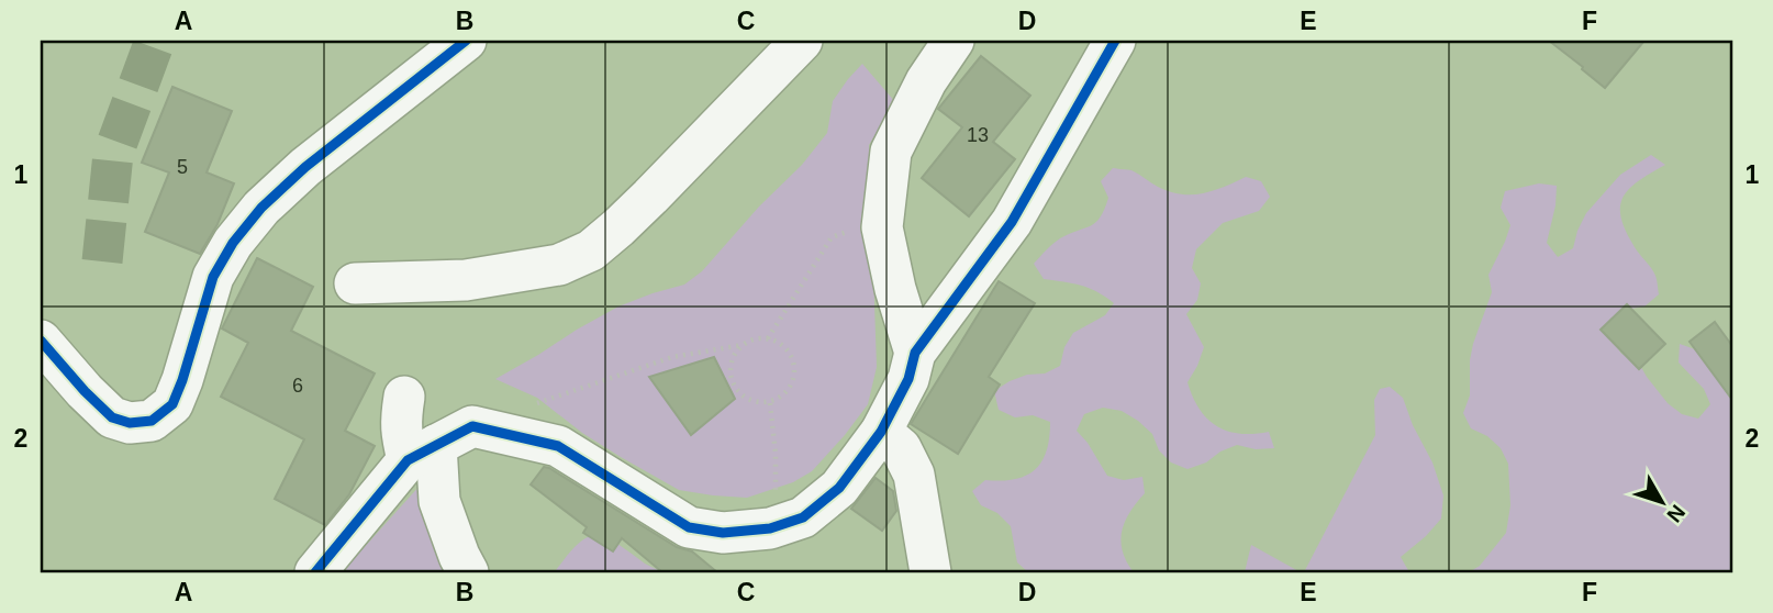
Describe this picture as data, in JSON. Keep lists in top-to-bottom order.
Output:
{
  "house_numbers": ["13", "5", "6"],
  "north": "bottom right",
  "grid": {
    "columns": [
      "A",
      "B",
      "C",
      "D",
      "E",
      "F"
    ],
    "rows": ["1", "2"]
  }
}
